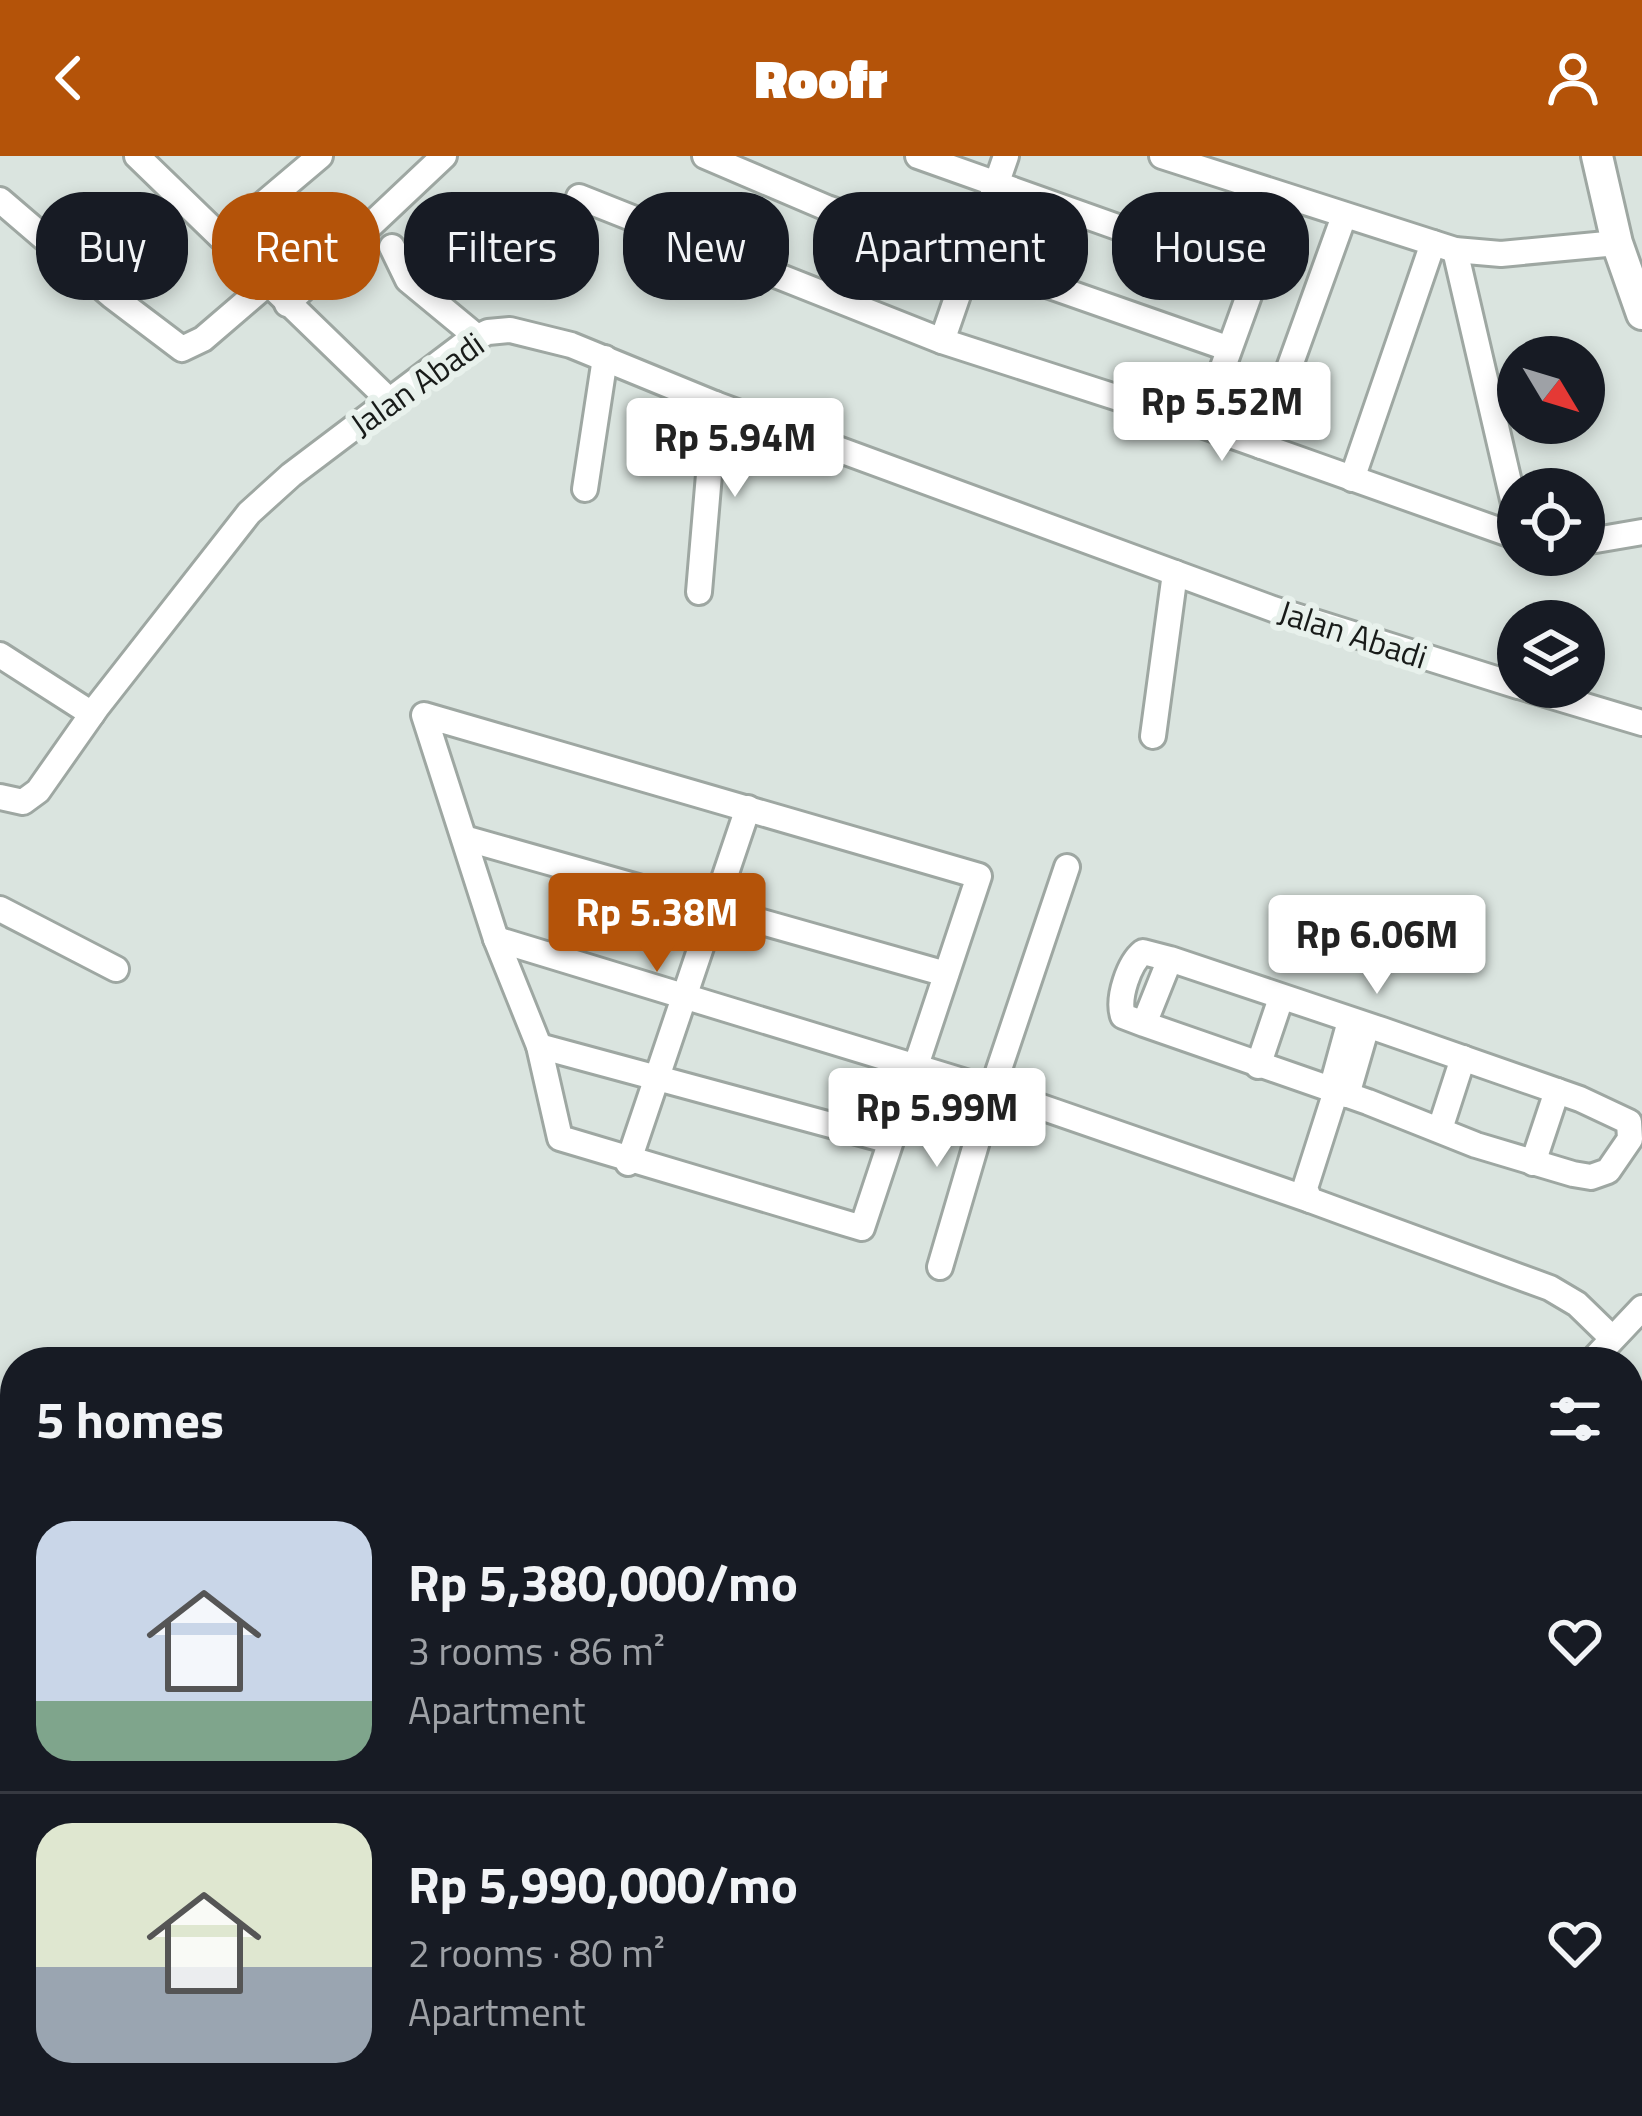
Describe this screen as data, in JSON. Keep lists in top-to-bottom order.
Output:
{
  "streets": {
    "street": ["Jalan Abadi"]
  },
  "north": "bottom right",
  "page": {
    "header": "Roofr",
    "chip": [
      "Buy",
      "Rent",
      "Filters",
      "New",
      "Apartment",
      "House"
    ],
    "price": [
      "Rp 5.52M",
      "Rp 5.94M",
      "Rp 5.38M",
      "Rp 6.06M",
      "Rp 5.99M"
    ],
    "heading": "5 homes",
    "list": [
      {
        "name": "Rp 5,380,000/mo",
        "note": "3 rooms · 86 m² · Apartment"
      },
      {
        "name": "Rp 5,990,000/mo",
        "note": "2 rooms · 80 m² · Apartment"
      }
    ]
  }
}
